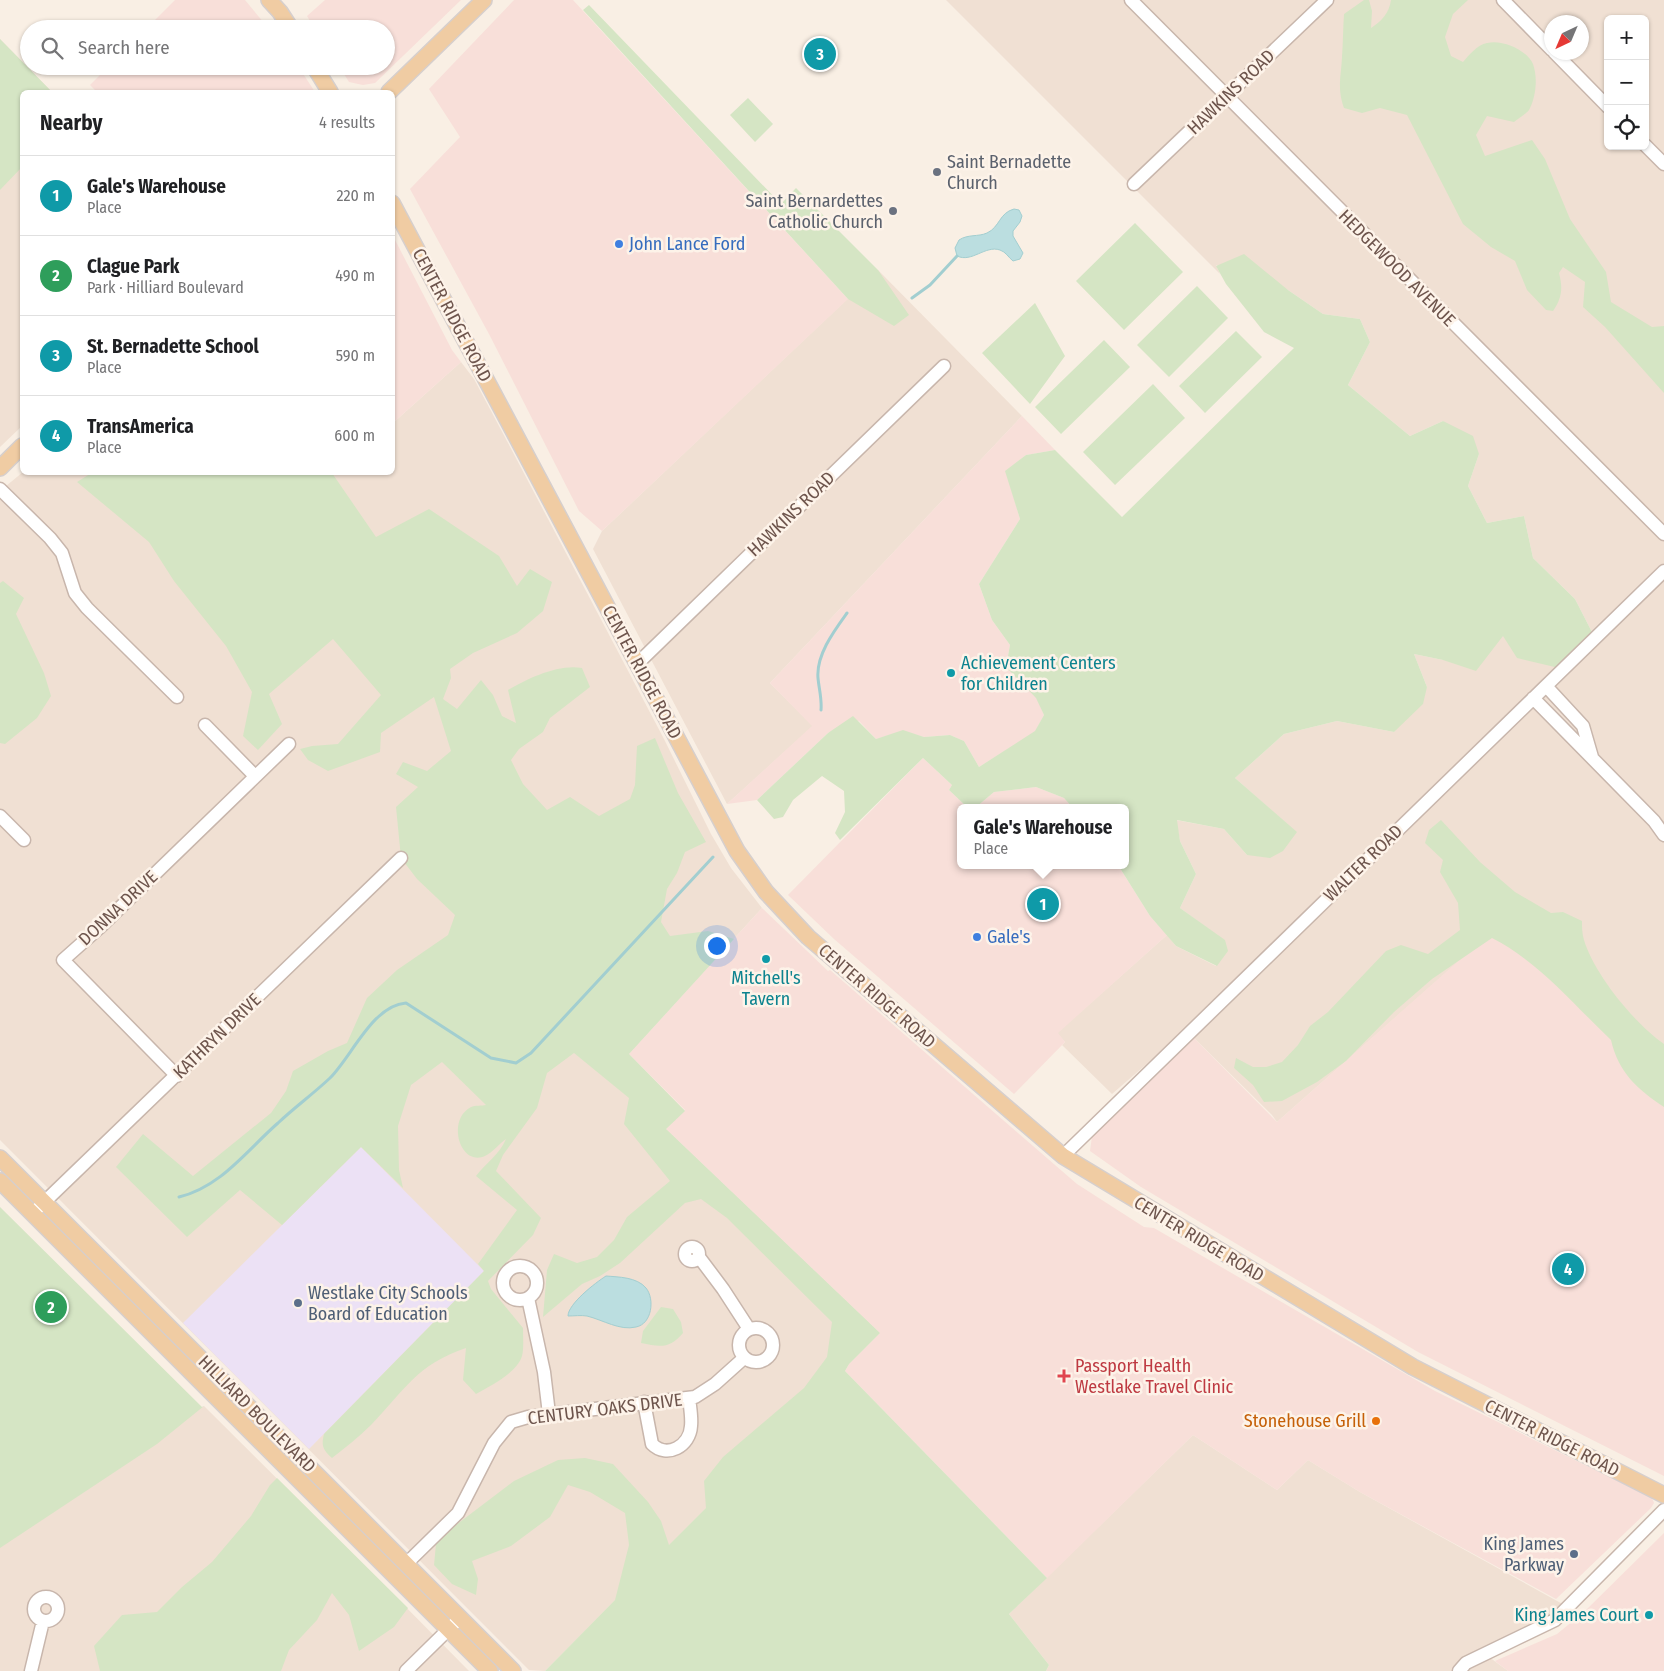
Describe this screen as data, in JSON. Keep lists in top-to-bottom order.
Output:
{
  "streets": {
    "main road": ["CENTER RIDGE ROAD", "HILLIARD BOULEVARD"],
    "street": [
      "HAWKINS ROAD",
      "HEDGEWOOD AVENUE",
      "WALTER ROAD",
      "DONNA DRIVE",
      "KATHRYN DRIVE",
      "CENTURY OAKS DRIVE"
    ]
  },
  "crossings": [
    ["HAWKINS ROAD", "HEDGEWOOD AVENUE"],
    ["HAWKINS ROAD", "CENTER RIDGE ROAD"],
    ["CENTER RIDGE ROAD", "WALTER ROAD"],
    ["DONNA DRIVE", "KATHRYN DRIVE"],
    ["KATHRYN DRIVE", "HILLIARD BOULEVARD"],
    ["CENTURY OAKS DRIVE", "HILLIARD BOULEVARD"]
  ],
  "places": {
    "other": [
      "Saint Bernadette Church",
      "Saint Bernardettes Catholic Church",
      "John Lance Ford",
      "Achievement Centers for Children",
      "Gale's",
      "Mitchell's Tavern",
      "Westlake City Schools Board of Education",
      "Stonehouse Grill",
      "King James Parkway",
      "King James Court"
    ],
    "health": ["Passport Health Westlake Travel Clinic"]
  },
  "north": "bottom left",
  "page": {
    "map_buttons": ["+", "−"],
    "search": "Search here",
    "pins": [
      "3",
      "1",
      "4",
      "2"
    ],
    "heading": ["Nearby", "4 results"],
    "list": [
      {
        "mark": "1",
        "name": "Gale's Warehouse",
        "note": "Place",
        "value": "220 m"
      },
      {
        "mark": "2",
        "name": "Clague Park",
        "note": "Park · Hilliard Boulevard",
        "value": "490 m"
      },
      {
        "mark": "3",
        "name": "St. Bernadette School",
        "note": "Place",
        "value": "590 m"
      },
      {
        "mark": "4",
        "name": "TransAmerica",
        "note": "Place",
        "value": "600 m"
      }
    ],
    "popup": ["Gale's Warehouse", "Place"]
  }
}
